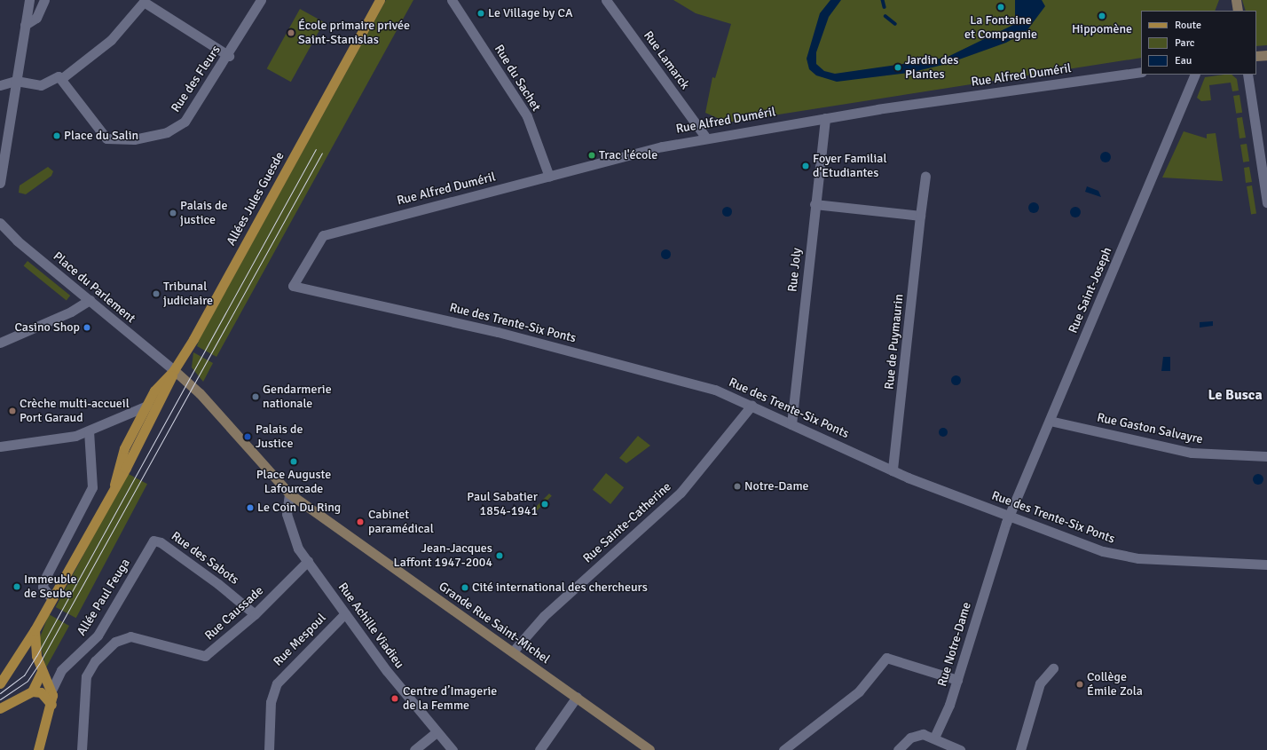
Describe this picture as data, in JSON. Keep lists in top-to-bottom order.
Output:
{
  "streets": {
    "main road": ["Allées Jules Guesde", "Grande Rue Saint-Michel"],
    "street": [
      "Rue Lamarck",
      "Rue Alfred Duméril",
      "Rue du Sachet",
      "Rue des Fleurs",
      "Rue Joly",
      "Place du Parlement",
      "Rue Saint-Joseph",
      "Rue des Trente-Six Ponts",
      "Rue de Puymaurin",
      "Rue Gaston Salvayre",
      "Rue Sainte-Catherine",
      "Rue des Sabots",
      "Allée Paul Feuga",
      "Rue Caussade",
      "Rue Achille Viadieu",
      "Rue Mespoul",
      "Rue Notre-Dame"
    ]
  },
  "crossings": [
    ["Rue Lamarck", "Rue Alfred Duméril"],
    ["Rue Alfred Duméril", "Rue du Sachet"],
    ["Rue Alfred Duméril", "Rue Joly"],
    ["Rue Alfred Duméril", "Rue des Trente-Six Ponts"],
    ["Allées Jules Guesde", "Place du Parlement"],
    ["Rue Joly", "Rue des Trente-Six Ponts"],
    ["Rue Saint-Joseph", "Rue des Trente-Six Ponts"],
    ["Rue Saint-Joseph", "Rue Gaston Salvayre"],
    ["Rue Saint-Joseph", "Rue Notre-Dame"],
    ["Rue des Trente-Six Ponts", "Rue de Puymaurin"],
    ["Rue des Trente-Six Ponts", "Rue Sainte-Catherine"],
    ["Rue des Trente-Six Ponts", "Rue Notre-Dame"],
    ["Rue Sainte-Catherine", "Grande Rue Saint-Michel"],
    ["Rue des Sabots", "Allée Paul Feuga"],
    ["Rue des Sabots", "Rue Caussade"],
    ["Rue Caussade", "Rue Achille Viadieu"],
    ["Grande Rue Saint-Michel", "Rue Achille Viadieu"],
    ["Rue Achille Viadieu", "Rue Mespoul"]
  ],
  "districts": ["Le Busca"],
  "places": [
    "La Fontaine et Compagnie",
    "Le Village by CA",
    "Hippomène",
    "École primaire privée Saint-Stanislas",
    "Jardin des Plantes",
    "Place du Salin",
    "Trac l'école",
    "Foyer Familial d'Etudiantes",
    "Palais de justice",
    "Tribunal judiciaire",
    "Casino Shop",
    "Gendarmerie nationale",
    "Crèche multi-accueil Port Garaud",
    "Palais de Justice",
    "Place Auguste Lafourcade",
    "Notre-Dame",
    "Paul Sabatier 1854-1941",
    "Le Coin Du Ring",
    "Cabinet paramédical",
    "Jean-Jacques Laffont 1947-2004",
    "Immeuble de Seube",
    "Cité international des chercheurs",
    "Collège Émile Zola",
    "Centre d’Imagerie de la Femme"
  ],
  "legend": ["Route", "Parc", "Eau"]
}
